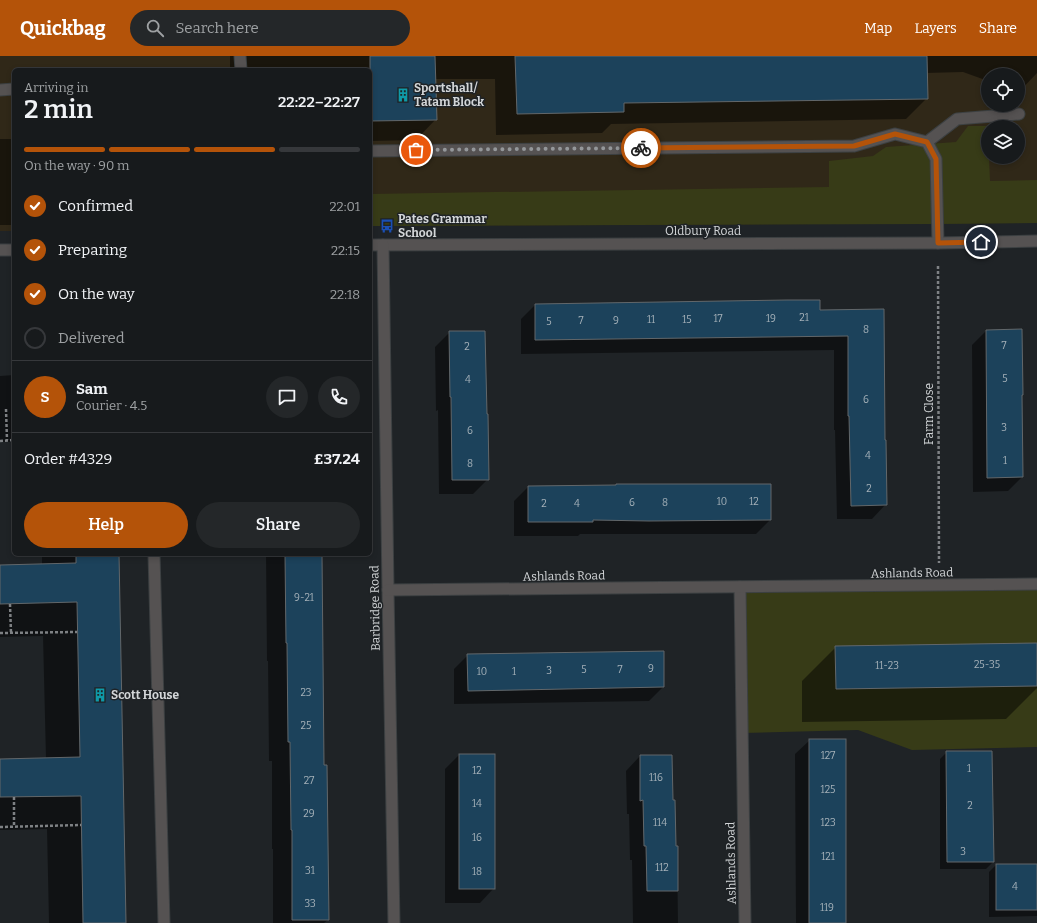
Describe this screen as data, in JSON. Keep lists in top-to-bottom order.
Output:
{
  "streets": {
    "street": ["Oldbury Road", "Ashlands Road", "Barbridge Road"],
    "path": ["Farm Close"]
  },
  "crossings": [
    ["Oldbury Road", "Farm Close"],
    ["Oldbury Road", "Barbridge Road"],
    ["Farm Close", "Ashlands Road"],
    ["Ashlands Road", "Barbridge Road"]
  ],
  "places": {
    "building": ["Sportshall/ Tatam Block", "Scott House"],
    "bus stop": ["Pates Grammar School"]
  },
  "house_numbers": [
    "21",
    "17",
    "19",
    "11",
    "15",
    "7",
    "9",
    "5",
    "8",
    "7",
    "2",
    "5",
    "4",
    "6",
    "3",
    "6",
    "4",
    "1",
    "8",
    "2",
    "10",
    "12",
    "6",
    "8",
    "2",
    "4",
    "9-21",
    "25-35",
    "11-23",
    "9",
    "5",
    "7",
    "3",
    "10",
    "1",
    "23",
    "25",
    "127",
    "1",
    "12",
    "116",
    "27",
    "125",
    "14",
    "2",
    "29",
    "114",
    "123",
    "16",
    "3",
    "121",
    "112",
    "31",
    "18",
    "4",
    "33",
    "119"
  ],
  "page": {
    "header": "Quickbag",
    "search": "Search here",
    "nav": ["Map", "Layers", "Share"],
    "heading": ["2 min", "Arriving in", "22:22–22:27"],
    "panel": [
      "Sam",
      "Courier · 4.5",
      "Order #4329",
      "£37.24"
    ],
    "bar": "On the way · 90 m",
    "list": [
      ["Confirmed", "22:01"],
      ["Preparing", "22:15"],
      ["On the way", "22:18"],
      "Delivered"
    ],
    "round": "S",
    "buttons": ["Help", "Share"]
  }
}
